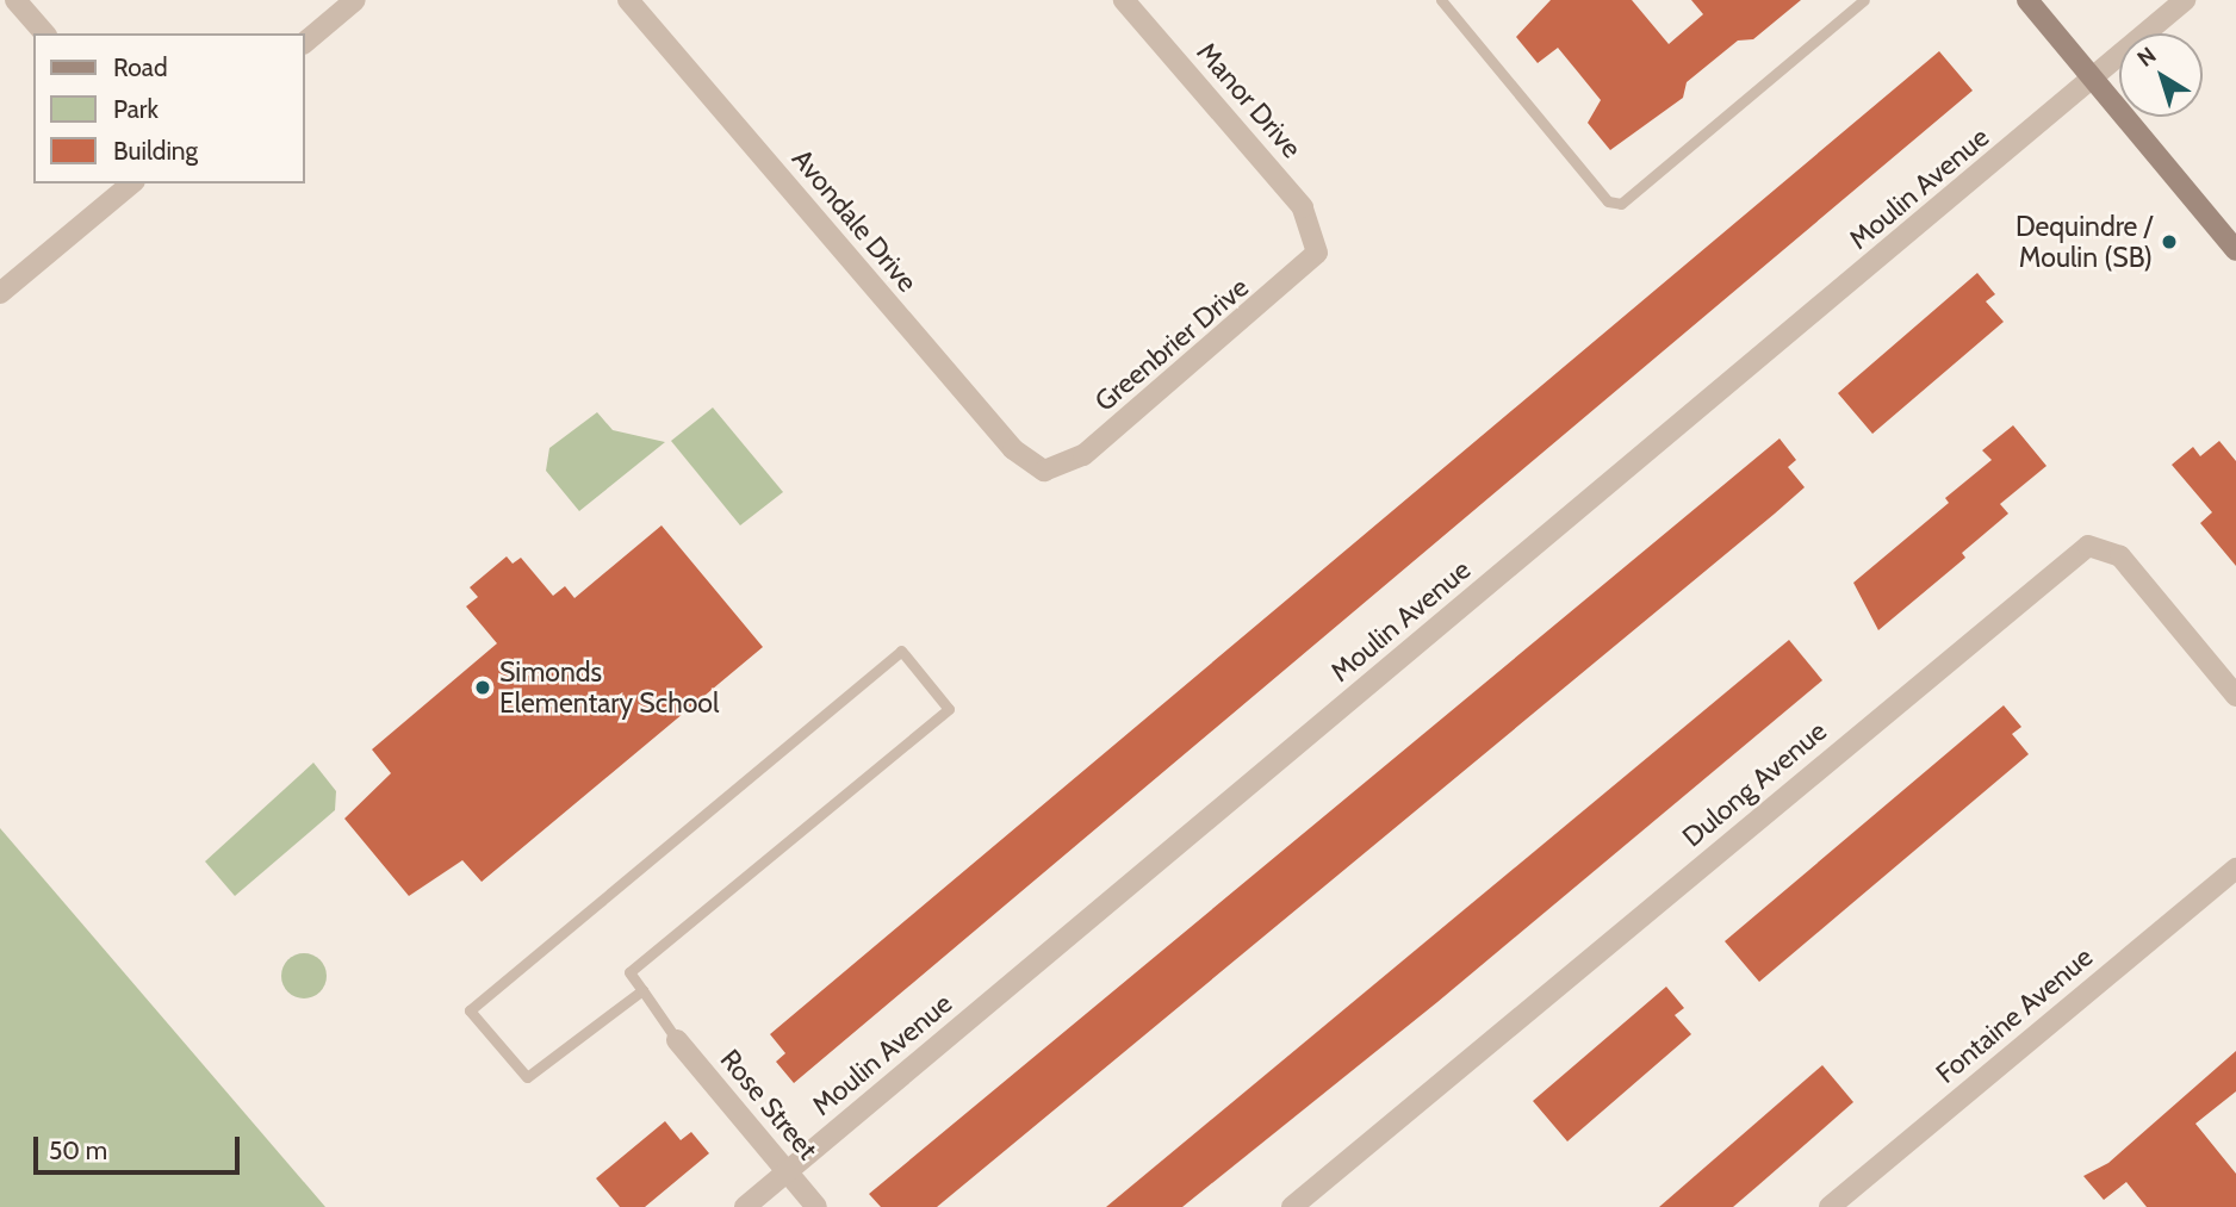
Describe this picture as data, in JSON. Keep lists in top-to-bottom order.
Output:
{
  "streets": {
    "street": [
      "Manor Drive",
      "Moulin Avenue",
      "Avondale Drive",
      "Greenbrier Drive",
      "Dulong Avenue",
      "Fontaine Avenue",
      "Rose Street"
    ]
  },
  "crossings": [
    ["Manor Drive", "Greenbrier Drive"],
    ["Moulin Avenue", "Rose Street"],
    ["Avondale Drive", "Greenbrier Drive"]
  ],
  "places": ["Dequindre / Moulin (SB)", "Simonds Elementary School"],
  "legend": ["Road", "Park", "Building"],
  "scale_bar": "50 m",
  "north": "top left"
}
